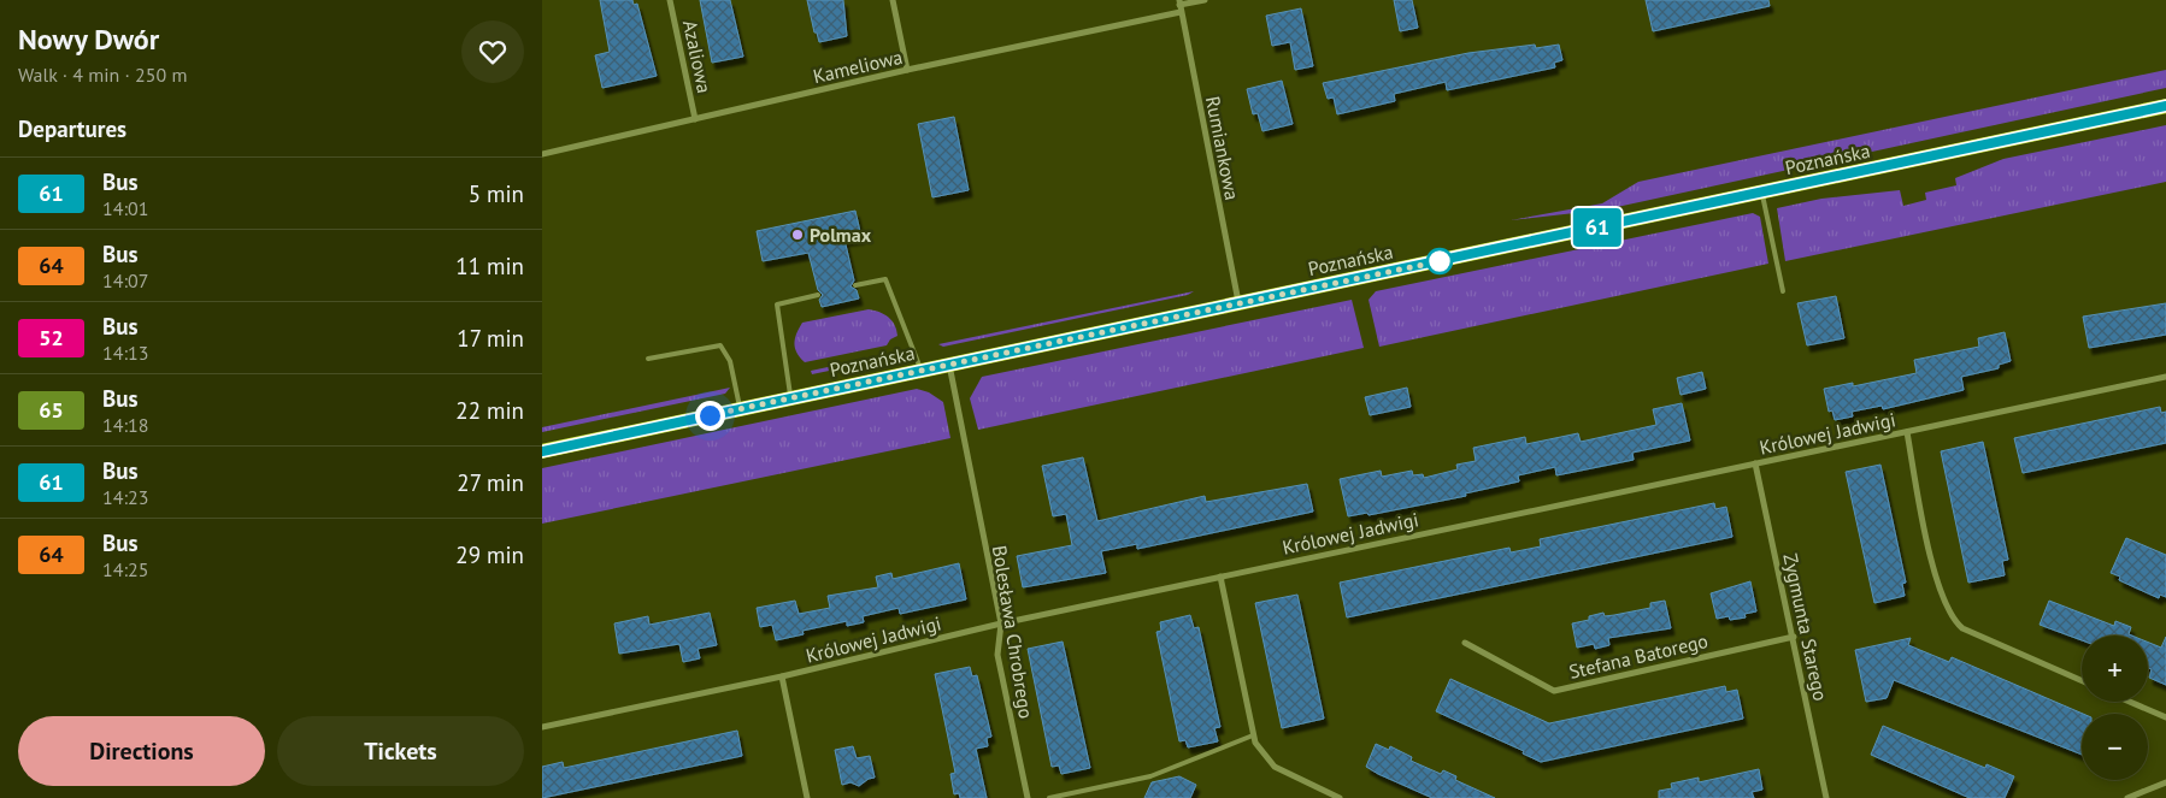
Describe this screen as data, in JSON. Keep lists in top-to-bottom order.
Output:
{
  "streets": {
    "main road": ["Poznańska"],
    "street": [
      "Azaliowa",
      "Kameliowa",
      "Rumiankowa",
      "Królowej Jadwigi",
      "Zygmunta Starego",
      "Bolesława Chrobrego",
      "Stefana Batorego"
    ]
  },
  "crossings": [
    ["Azaliowa", "Kameliowa"],
    ["Kameliowa", "Rumiankowa"],
    ["Rumiankowa", "Poznańska"],
    ["Poznańska", "Bolesława Chrobrego"],
    ["Królowej Jadwigi", "Zygmunta Starego"],
    ["Królowej Jadwigi", "Bolesława Chrobrego"],
    ["Zygmunta Starego", "Stefana Batorego"]
  ],
  "places": ["Polmax"],
  "lines": ["bus line 61"],
  "page": {
    "heading": [
      ["Nowy Dwór", "Walk · 4 min · 250 m"],
      "Departures"
    ],
    "on_map": "61",
    "list": [
      {
        "mark": "61",
        "name": "Bus",
        "note": "14:01",
        "value": "5 min"
      },
      {
        "mark": "64",
        "name": "Bus",
        "note": "14:07",
        "value": "11 min"
      },
      {
        "mark": "52",
        "name": "Bus",
        "note": "14:13",
        "value": "17 min"
      },
      {
        "mark": "65",
        "name": "Bus",
        "note": "14:18",
        "value": "22 min"
      },
      {
        "mark": "61",
        "name": "Bus",
        "note": "14:23",
        "value": "27 min"
      },
      {
        "mark": "64",
        "name": "Bus",
        "note": "14:25",
        "value": "29 min"
      }
    ],
    "map_buttons": ["+", "−"],
    "buttons": ["Directions", "Tickets"]
  }
}
